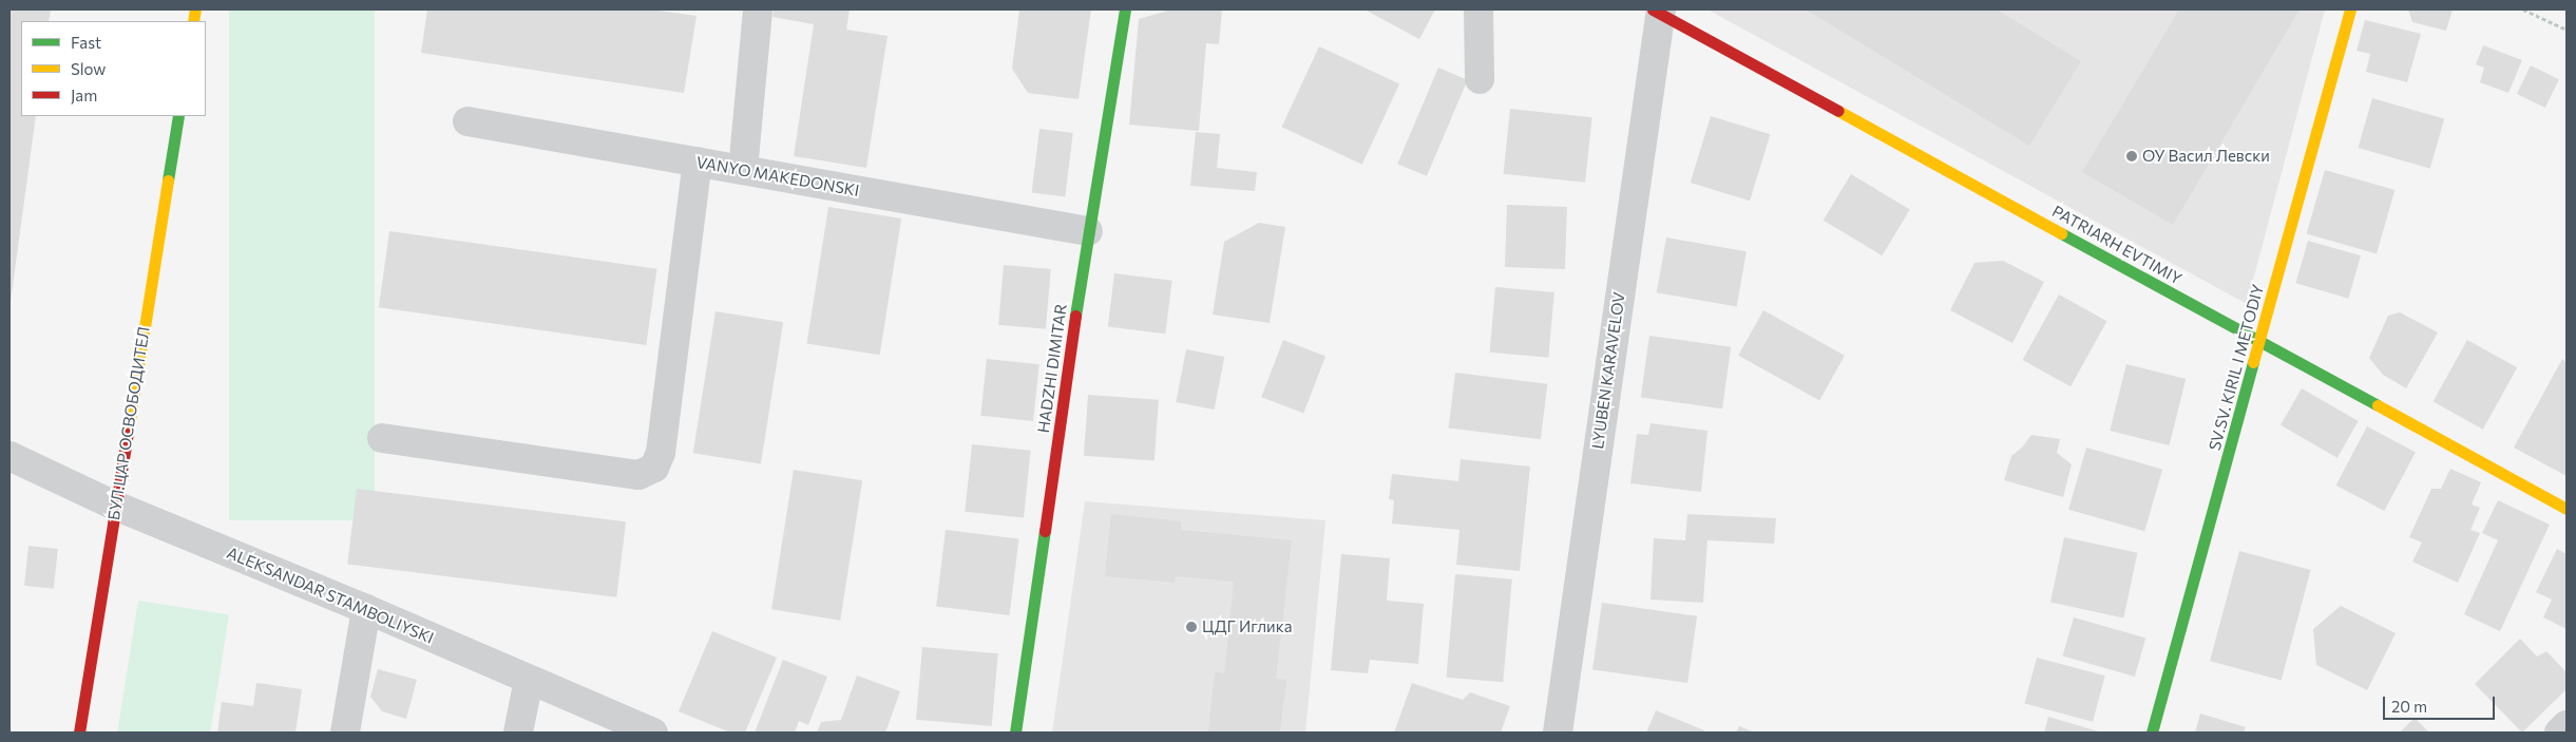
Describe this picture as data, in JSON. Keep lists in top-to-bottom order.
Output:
{
  "streets": {
    "street": [
      "VANYO MAKEDONSKI",
      "PATRIARH EVTIMIY",
      "SV.SV. KIRIL I METODIY",
      "HADZHI DIMITAR",
      "LYUBEN KARAVELOV",
      "БУЛ.ЦАР ОСВОБОДИТЕЛ",
      "ALEKSANDAR STAMBOLIYSKI"
    ]
  },
  "crossings": [
    ["VANYO MAKEDONSKI", "HADZHI DIMITAR"],
    ["PATRIARH EVTIMIY", "SV.SV. KIRIL I METODIY"],
    ["PATRIARH EVTIMIY", "LYUBEN KARAVELOV"],
    ["БУЛ.ЦАР ОСВОБОДИТЕЛ", "ALEKSANDAR STAMBOLIYSKI"]
  ],
  "places": ["ОУ Васил Левски", "ЦДГ Иглика"],
  "legend": ["Fast", "Slow", "Jam"],
  "scale_bar": "20 m"
}
